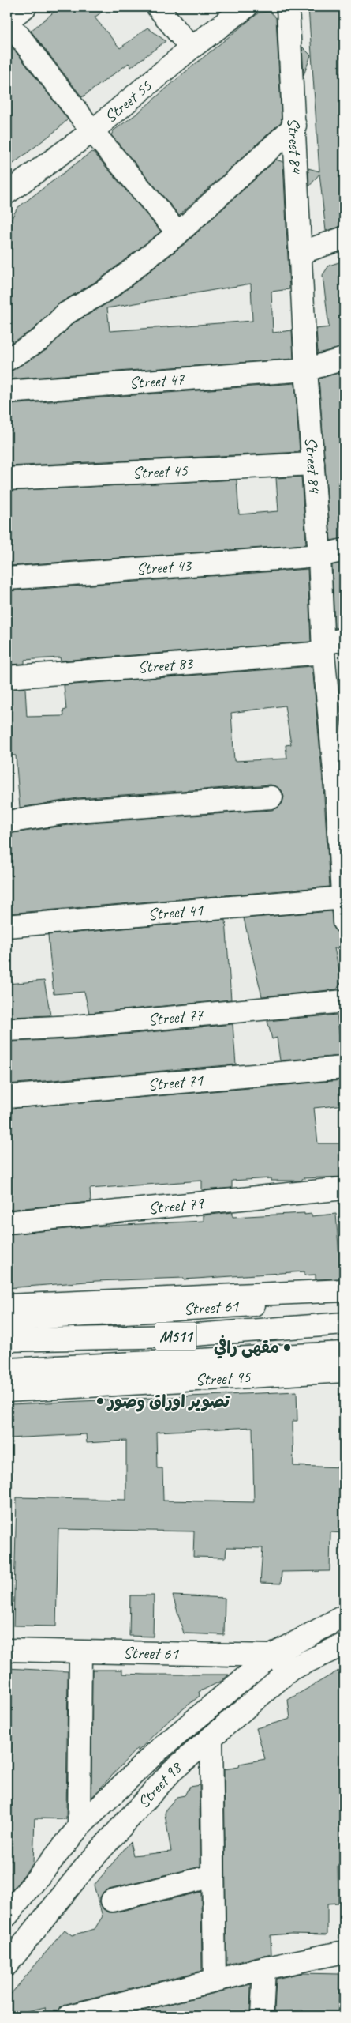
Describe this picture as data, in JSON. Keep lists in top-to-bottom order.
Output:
{
  "streets": {
    "main road": [
      "Street 55",
      "Street 84",
      "Street 47",
      "Street 45",
      "Street 43",
      "Street 83",
      "Street 41",
      "Street 77",
      "Street 71",
      "Street 79",
      "Street 61",
      "M511",
      "Street 95",
      "Street 98"
    ]
  },
  "crossings": [
    ["Street 84", "Street 47"],
    ["Street 84", "Street 45"],
    ["Street 84", "Street 43"],
    ["Street 84", "Street 83"],
    ["Street 84", "Street 41"],
    ["Street 61", "Street 98"]
  ],
  "places": ["مقهى رافي", "تصوير اوراق وصور"]
}
